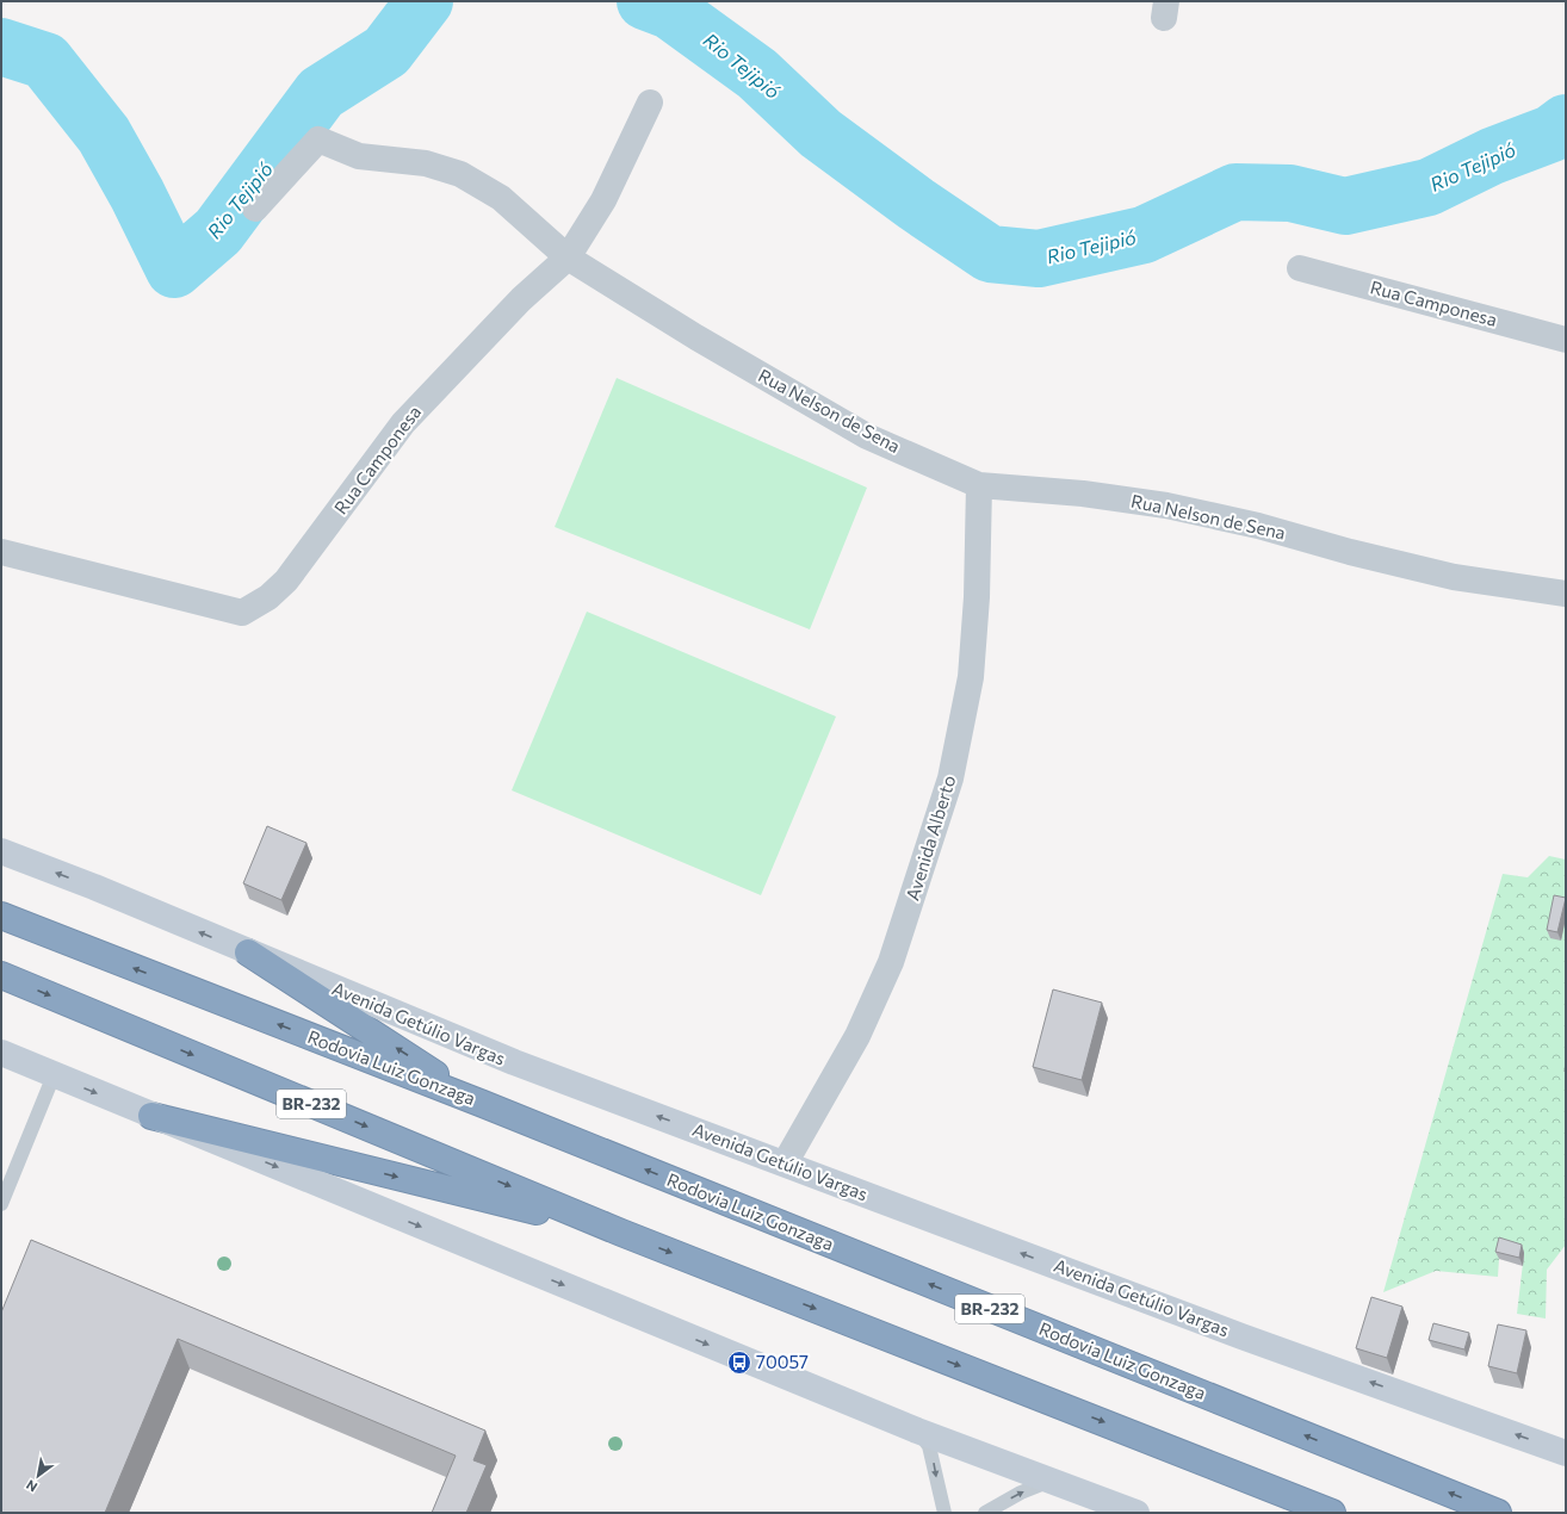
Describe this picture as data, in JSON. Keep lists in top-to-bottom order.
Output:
{
  "streets": {
    "highway": ["Rodovia Luiz Gonzaga", "BR-232"],
    "street": [
      "Rua Camponesa",
      "Rua Nelson de Sena",
      "Avenida Alberto",
      "Avenida Getúlio Vargas"
    ]
  },
  "crossings": [
    ["Rua Camponesa", "Rua Nelson de Sena"],
    ["Rua Nelson de Sena", "Avenida Alberto"],
    ["Avenida Alberto", "Avenida Getúlio Vargas"]
  ],
  "water": ["Rio Tejipió"],
  "places": {
    "bus stop": ["70057"]
  },
  "north": "bottom left"
}
